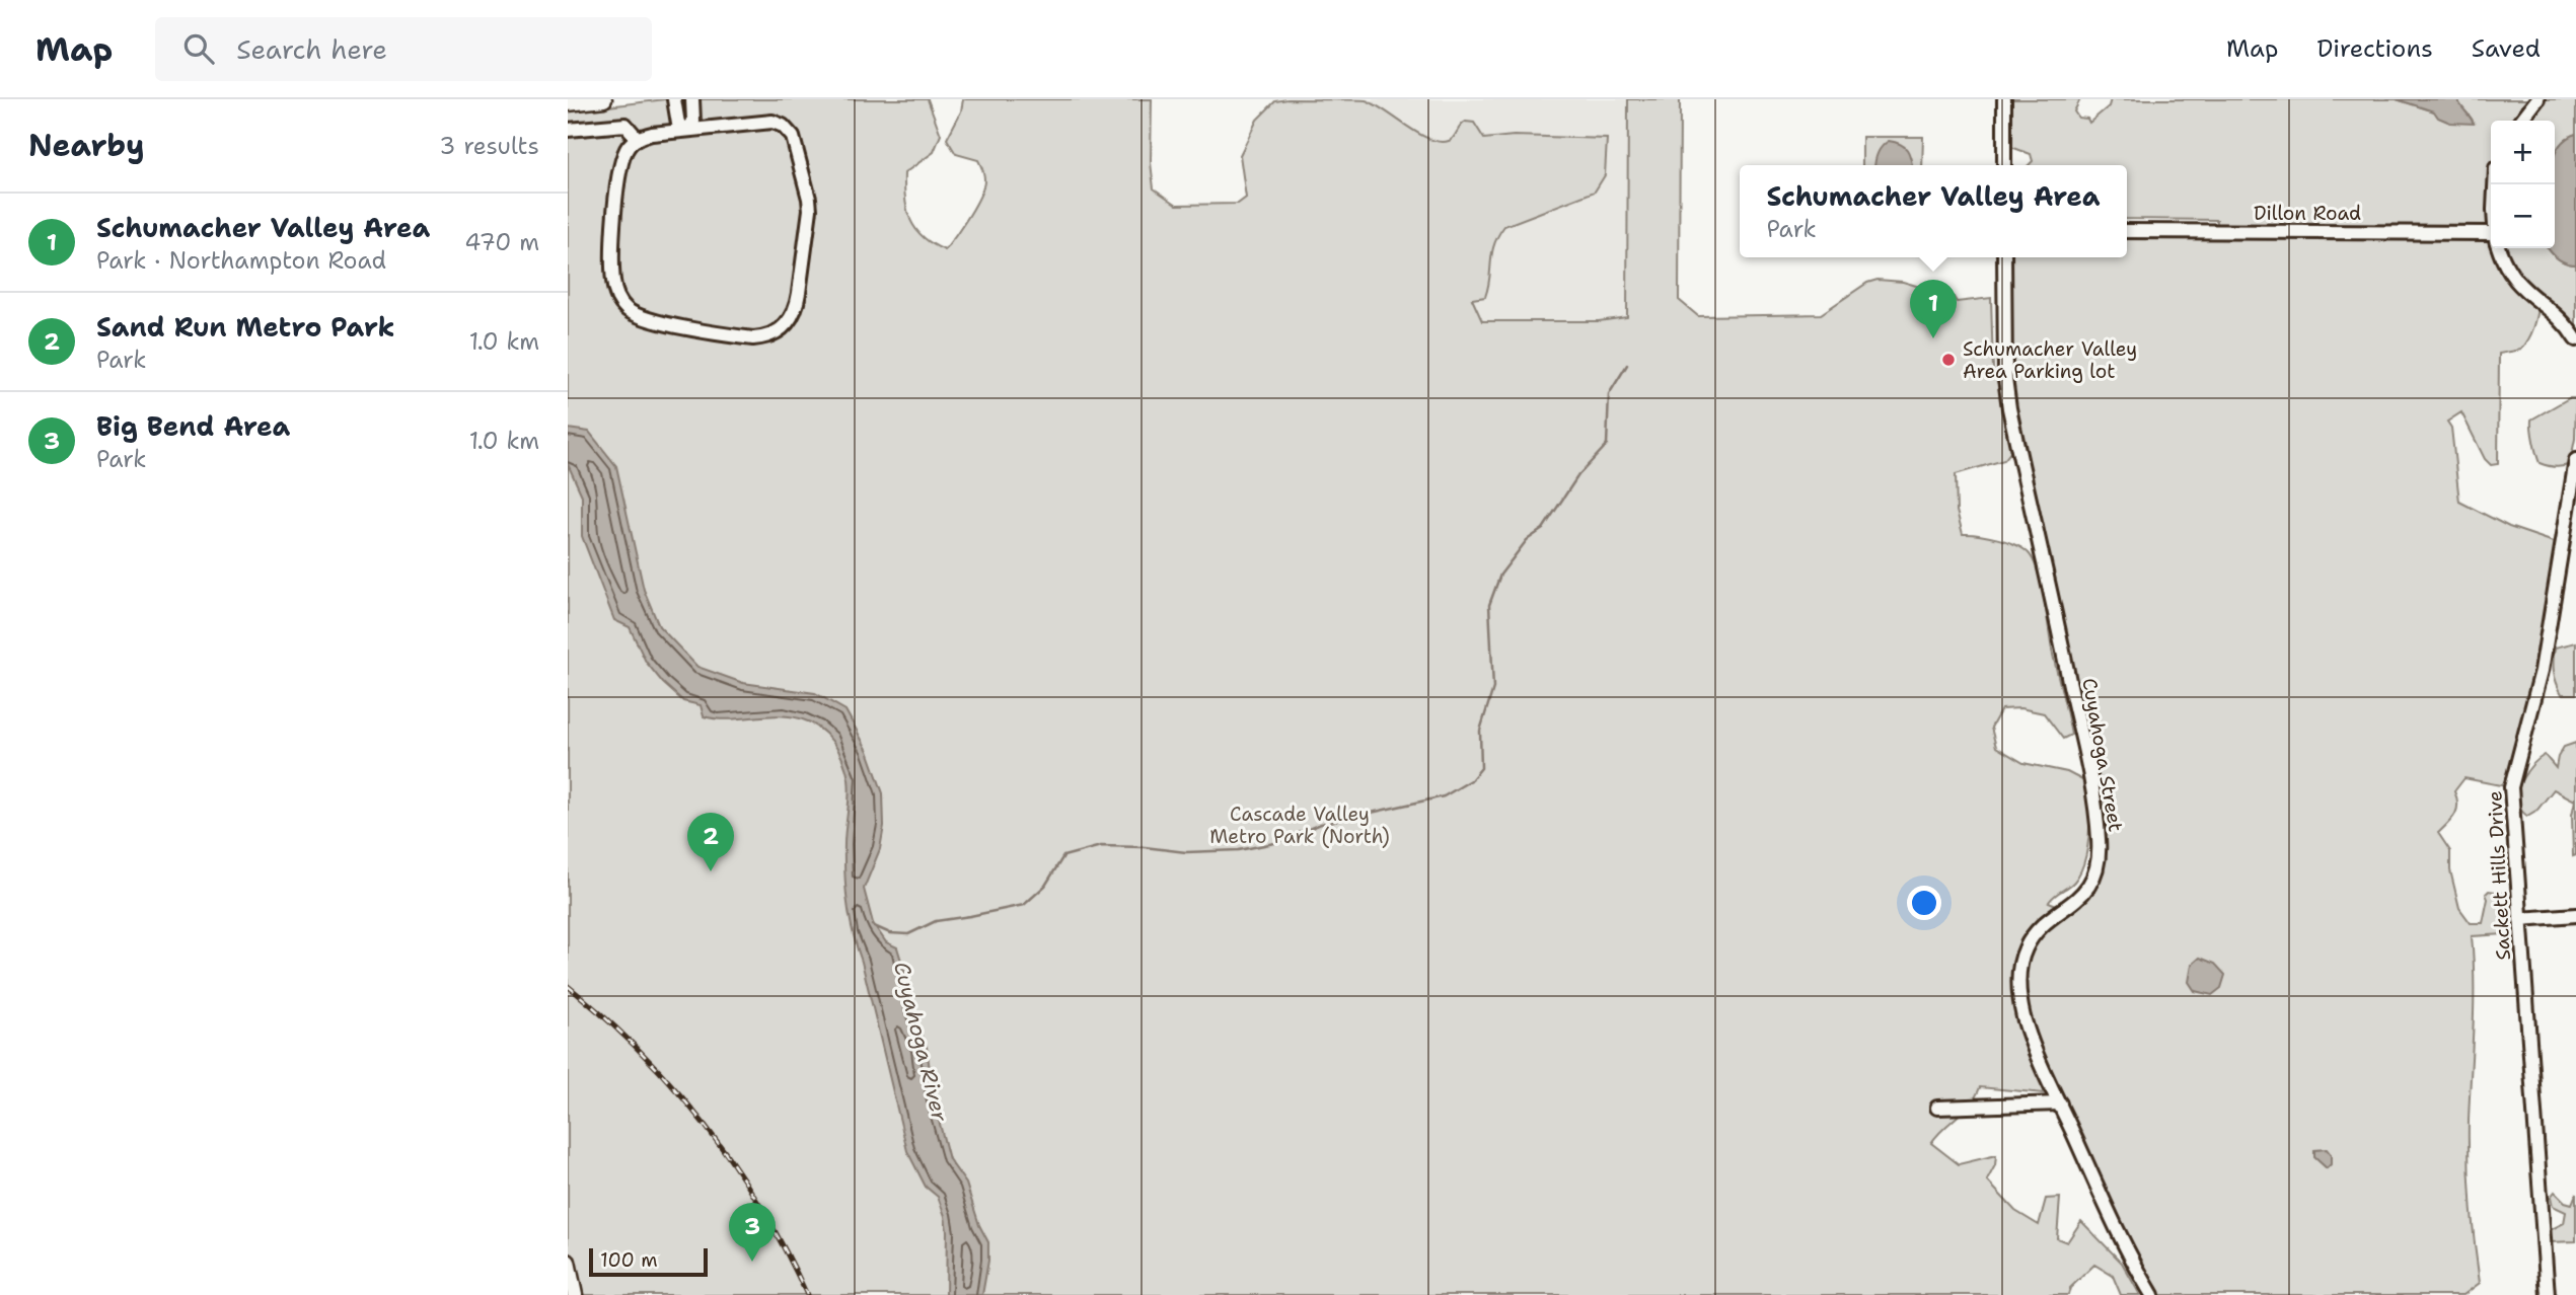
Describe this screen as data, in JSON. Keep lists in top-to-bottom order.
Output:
{
  "streets": {
    "street": ["Dillon Road", "Cuyahoga Street", "Sackett Hills Drive"]
  },
  "water": ["Cuyahoga River"],
  "parks": ["Cascade Valley Metro Park (North)"],
  "places": ["Schumacher Valley Area Parking lot"],
  "scale_bar": "100 m",
  "page": {
    "header": "Map",
    "search": "Search here",
    "nav": ["Map", "Directions", "Saved"],
    "heading": ["Nearby", "3 results"],
    "map_buttons": ["+", "−"],
    "popup": ["Schumacher Valley Area", "Park"],
    "list": [
      {
        "mark": "1",
        "name": "Schumacher Valley Area",
        "note": "Park · Northampton Road",
        "value": "470 m"
      },
      {
        "mark": "2",
        "name": "Sand Run Metro Park",
        "note": "Park",
        "value": "1.0 km"
      },
      {
        "mark": "3",
        "name": "Big Bend Area",
        "note": "Park",
        "value": "1.0 km"
      }
    ],
    "pins": ["1", "2", "3"],
    "scale": "100 m"
  }
}
